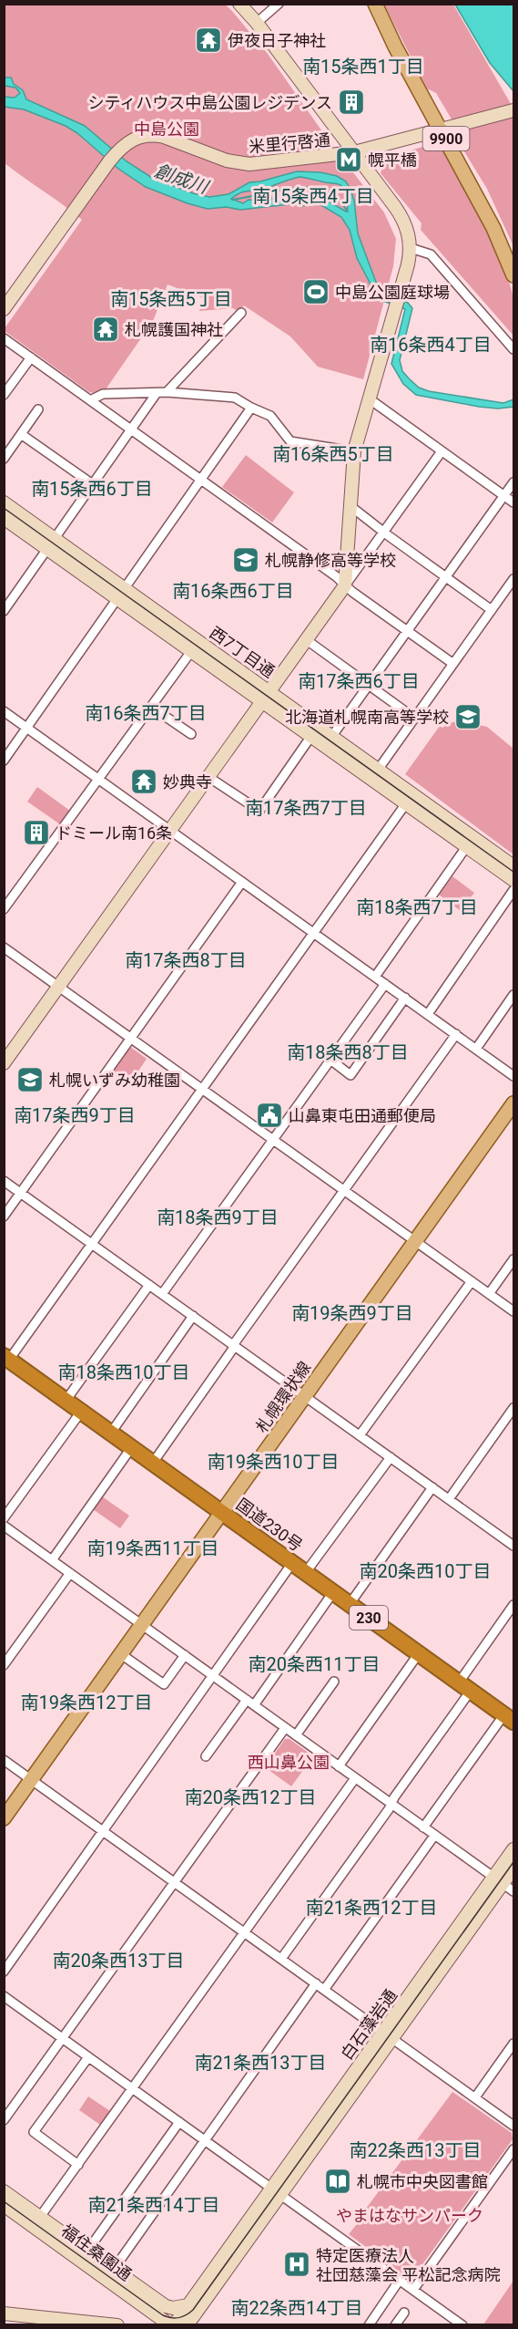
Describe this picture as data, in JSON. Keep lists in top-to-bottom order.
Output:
{
  "streets": {
    "highway": ["国道230号", "230"],
    "main road": ["9900", "札幌環状線"],
    "street": [
      "米里行啓通",
      "西7丁目通",
      "白石藻岩通",
      "福住桑園通"
    ]
  },
  "crossings": [
    ["9900", "米里行啓通"],
    ["札幌環状線", "国道230号"],
    ["白石藻岩通", "福住桑園通"]
  ],
  "districts": [
    "南15条西1丁目",
    "南15条西4丁目",
    "南15条西5丁目",
    "南16条西4丁目",
    "南16条西5丁目",
    "南15条西6丁目",
    "南16条西6丁目",
    "南17条西6丁目",
    "南16条西7丁目",
    "南17条西7丁目",
    "南18条西7丁目",
    "南17条西8丁目",
    "南18条西8丁目",
    "南17条西9丁目",
    "南18条西9丁目",
    "南19条西9丁目",
    "南18条西10丁目",
    "南19条西10丁目",
    "南19条西11丁目",
    "南20条西10丁目",
    "南20条西11丁目",
    "南19条西12丁目",
    "南20条西12丁目",
    "南21条西12丁目",
    "南20条西13丁目",
    "南21条西13丁目",
    "南22条西13丁目",
    "南21条西14丁目",
    "南22条西14丁目"
  ],
  "water": ["創成川"],
  "parks": ["中島公園", "西山鼻公園", "やまはなサンパーク"],
  "places": {
    "temple": ["伊夜日子神社", "札幌護国神社", "妙典寺"],
    "building": ["シティハウス中島公園レジデンス", "ドミール南16条"],
    "metro station": ["幌平橋"],
    "sports": ["中島公園庭球場"],
    "school or university": ["札幌静修高等学校", "北海道札幌南高等学校", "札幌いずみ幼稚園"],
    "public building": ["山鼻東屯田通郵便局"],
    "library": ["札幌市中央図書館"],
    "hospital": ["特定医療法人 社団慈藻会 平松記念病院"]
  }
}
